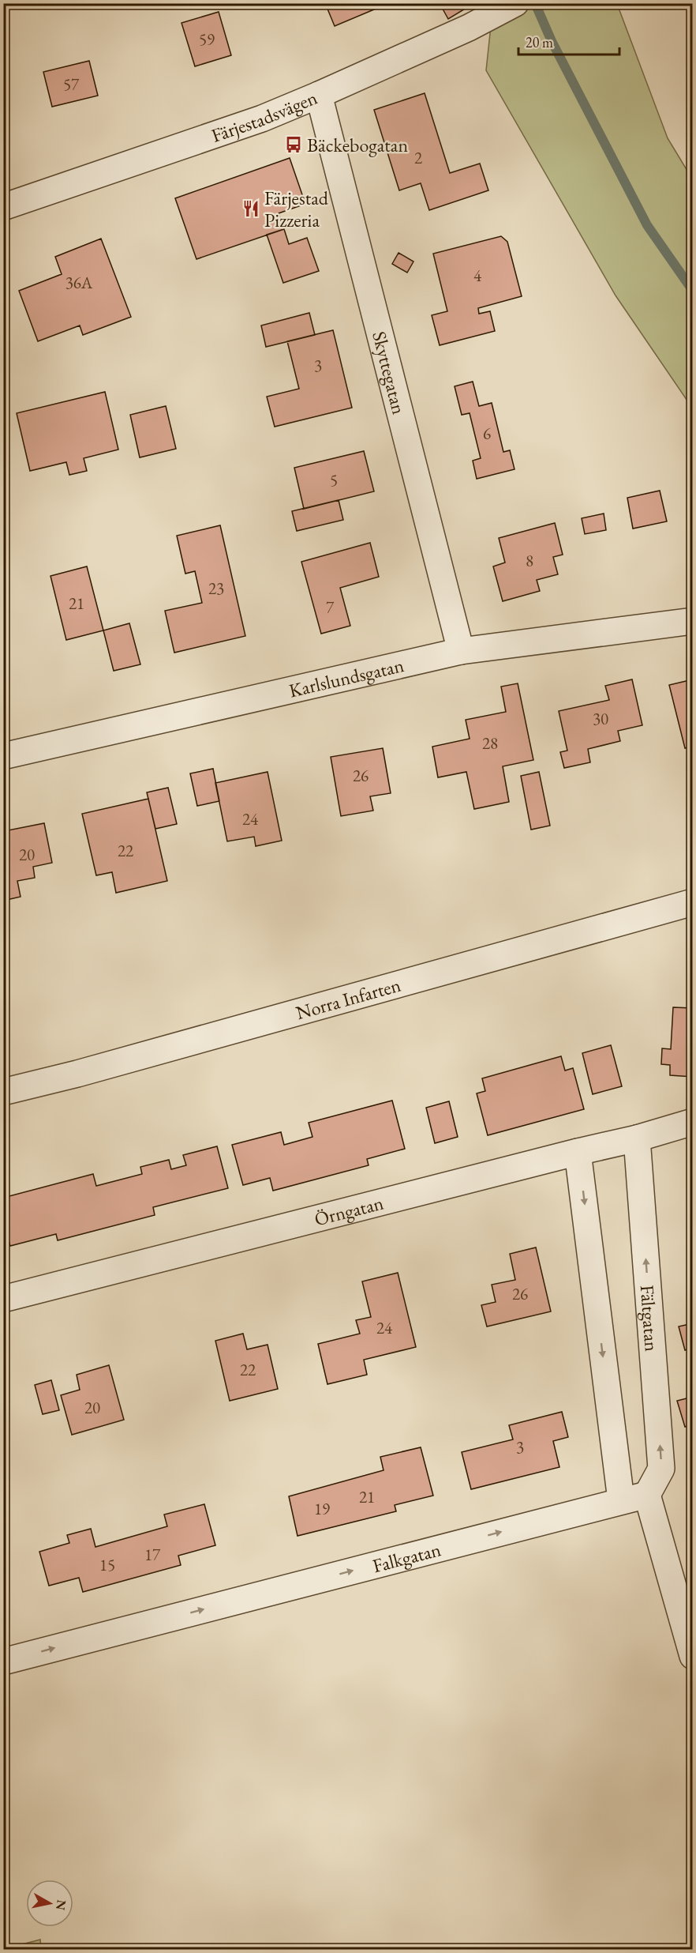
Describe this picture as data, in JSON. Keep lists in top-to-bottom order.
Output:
{
  "streets": {
    "street": [
      "Färjestadsvägen",
      "Skyttegatan",
      "Karlslundsgatan",
      "Norra Infarten",
      "Örngatan",
      "Fältgatan",
      "Falkgatan"
    ]
  },
  "crossings": [
    ["Färjestadsvägen", "Skyttegatan"],
    ["Skyttegatan", "Karlslundsgatan"],
    ["Örngatan", "Fältgatan"],
    ["Fältgatan", "Falkgatan"]
  ],
  "one_way": ["Falkgatan"],
  "places": {
    "bus stop": ["Bäckebogatan"],
    "restaurant": ["Färjestad Pizzeria"]
  },
  "house_numbers": [
    "59",
    "57",
    "2",
    "4",
    "36A",
    "3",
    "6",
    "5",
    "8",
    "23",
    "21",
    "7",
    "30",
    "28",
    "26",
    "24",
    "22",
    "20",
    "26",
    "24",
    "22",
    "20",
    "3",
    "21",
    "19",
    "17",
    "15"
  ],
  "scale_bar": "20 m",
  "north": "right"
}
